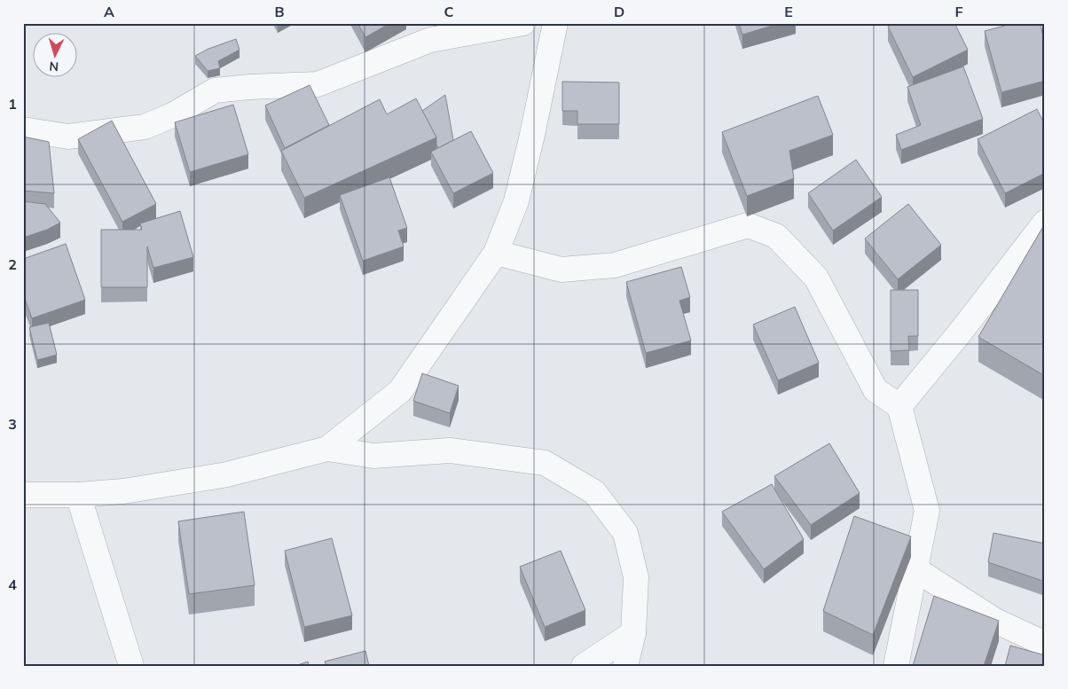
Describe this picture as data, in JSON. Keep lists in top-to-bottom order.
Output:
{
  "north": "bottom",
  "grid": {
    "columns": [
      "A",
      "B",
      "C",
      "D",
      "E",
      "F"
    ],
    "rows": [
      "1",
      "2",
      "3",
      "4"
    ]
  }
}
